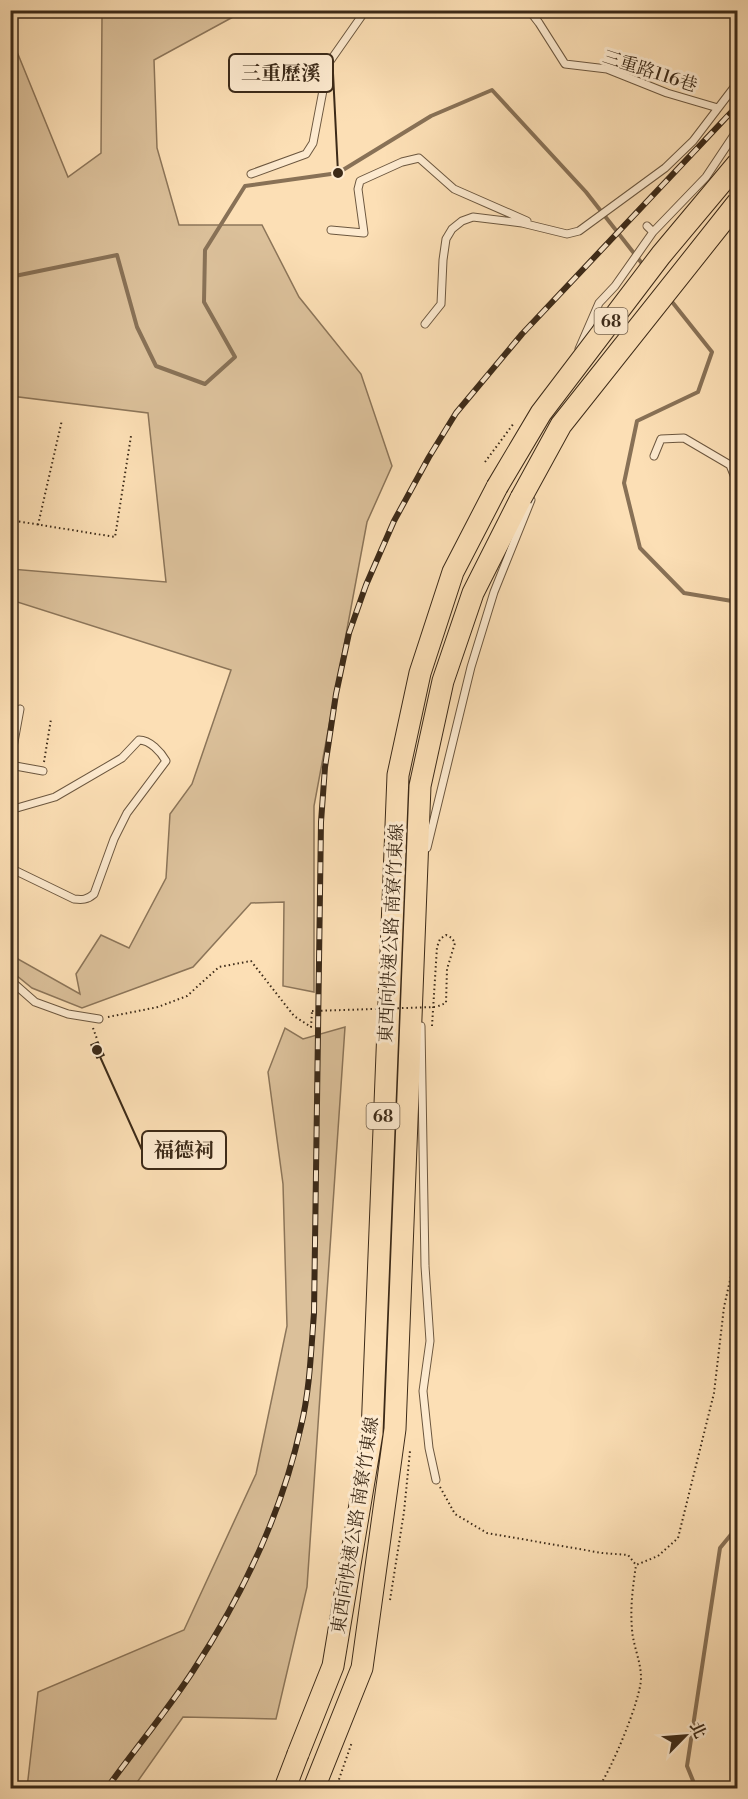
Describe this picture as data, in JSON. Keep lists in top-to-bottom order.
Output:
{
  "streets": {
    "highway": ["68", "東西向快速公路 南寮竹東線"],
    "lane": ["三重路116巷"]
  },
  "places": ["三重歷溪", "福德祠"],
  "north": "top right"
}
